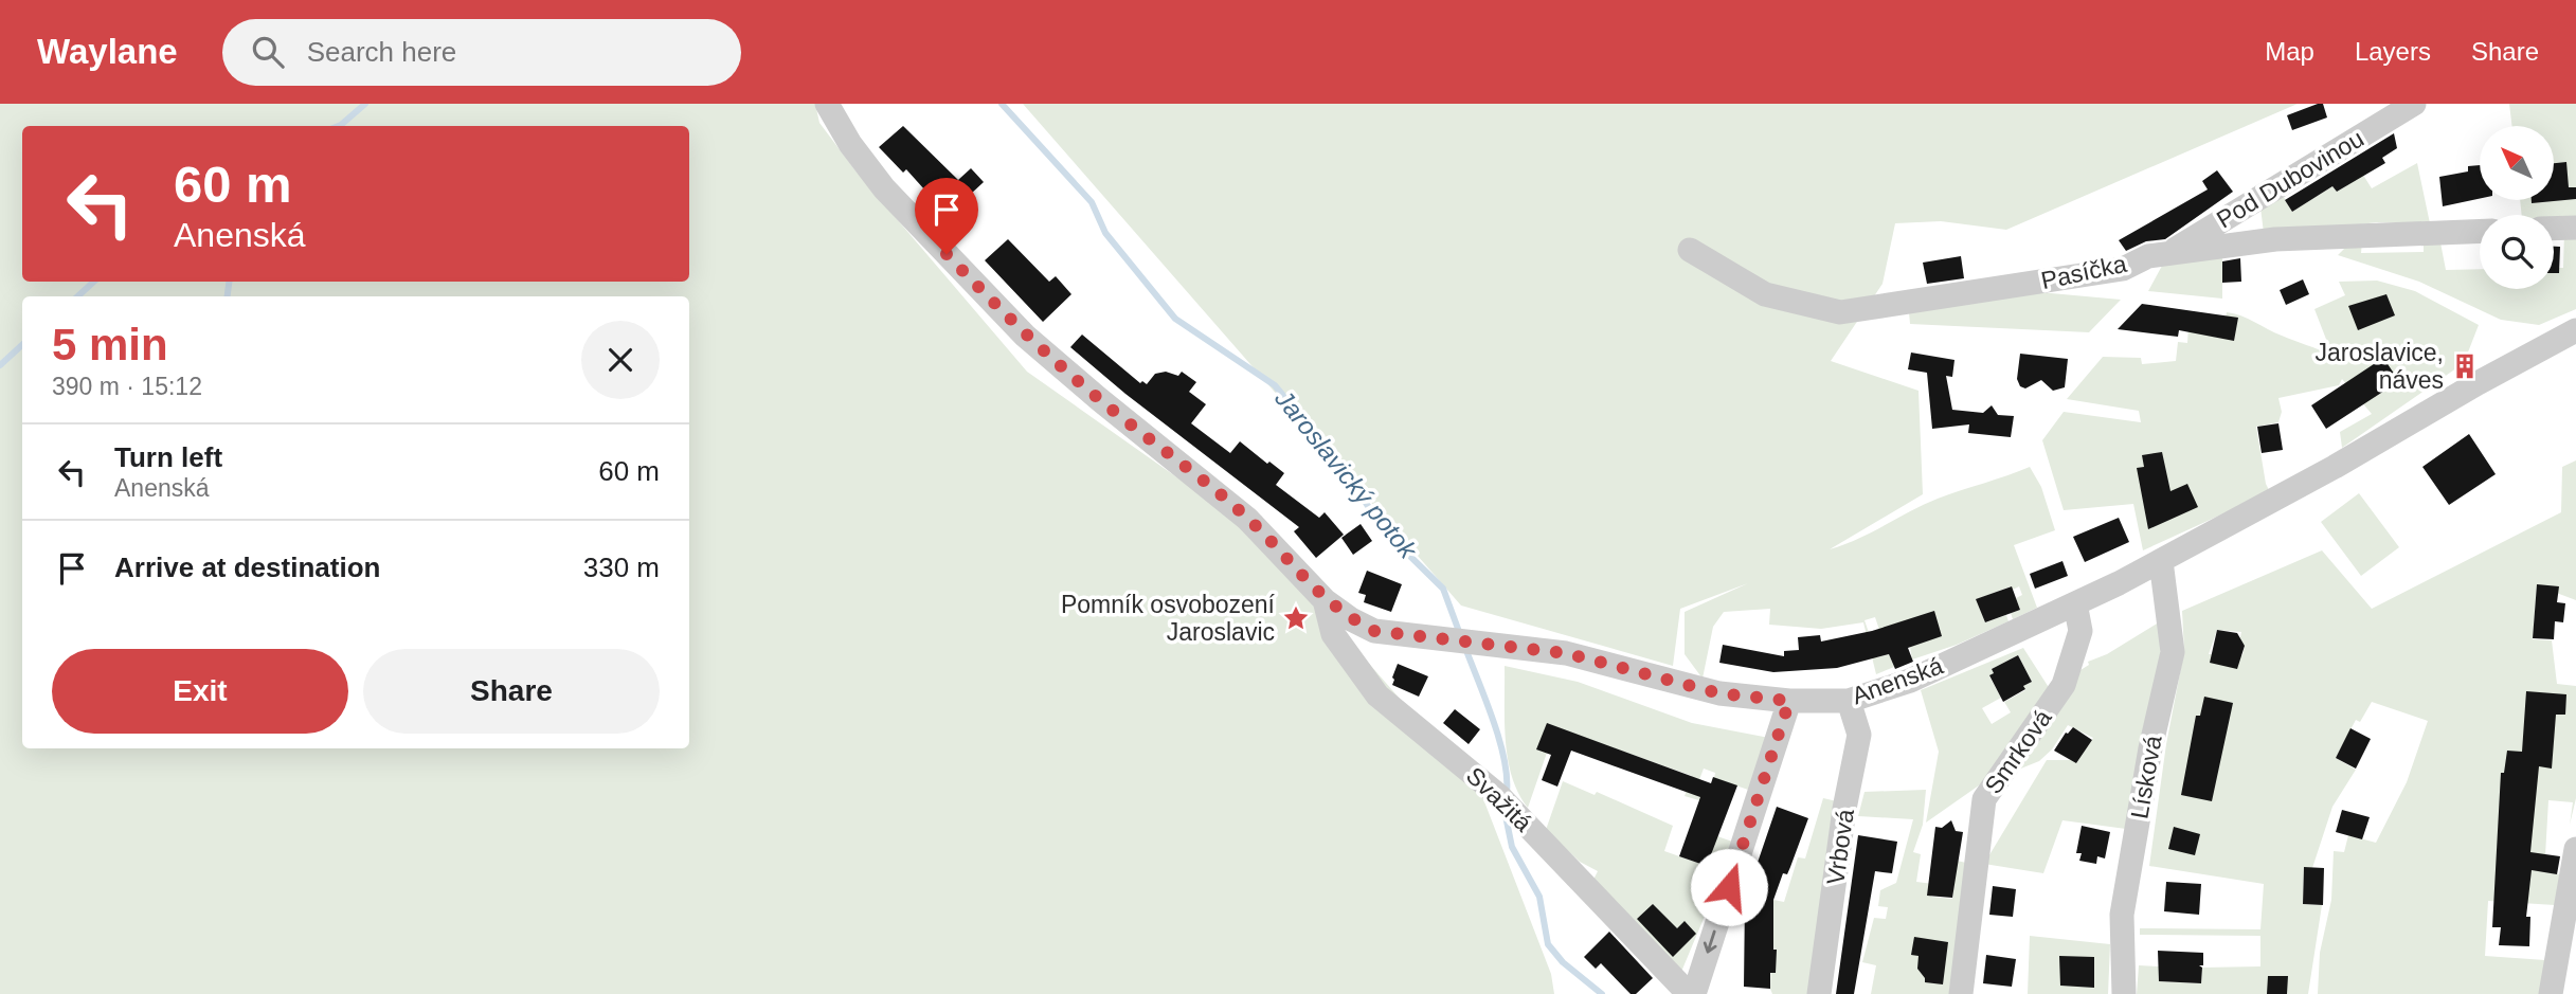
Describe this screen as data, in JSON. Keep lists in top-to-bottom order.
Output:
{
  "streets": {
    "street": [
      "Pod Dubovinou",
      "Pasíčka",
      "Anenská",
      "Smrková",
      "Lísková",
      "Svažitá",
      "Vrbová"
    ]
  },
  "crossings": [
    ["Pod Dubovinou", "Pasíčka"],
    ["Anenská", "Smrková"],
    ["Anenská", "Lísková"],
    ["Anenská", "Svažitá"],
    ["Anenská", "Vrbová"]
  ],
  "water": ["Jaroslavický potok"],
  "places": {
    "building": ["Jaroslavice, náves"],
    "place": ["Pomník osvobození Jaroslavic"]
  },
  "north": "top left",
  "page": {
    "header": "Waylane",
    "search": "Search here",
    "nav": ["Map", "Layers", "Share"],
    "turn": ["60 m", "Anenská"],
    "heading": ["5 min", "390 m · 15:12"],
    "list": [
      {
        "name": "Turn left",
        "note": "Anenská",
        "value": "60 m"
      },
      {
        "name": "Arrive at destination",
        "value": "330 m"
      }
    ],
    "buttons": ["Exit", "Share"]
  }
}
